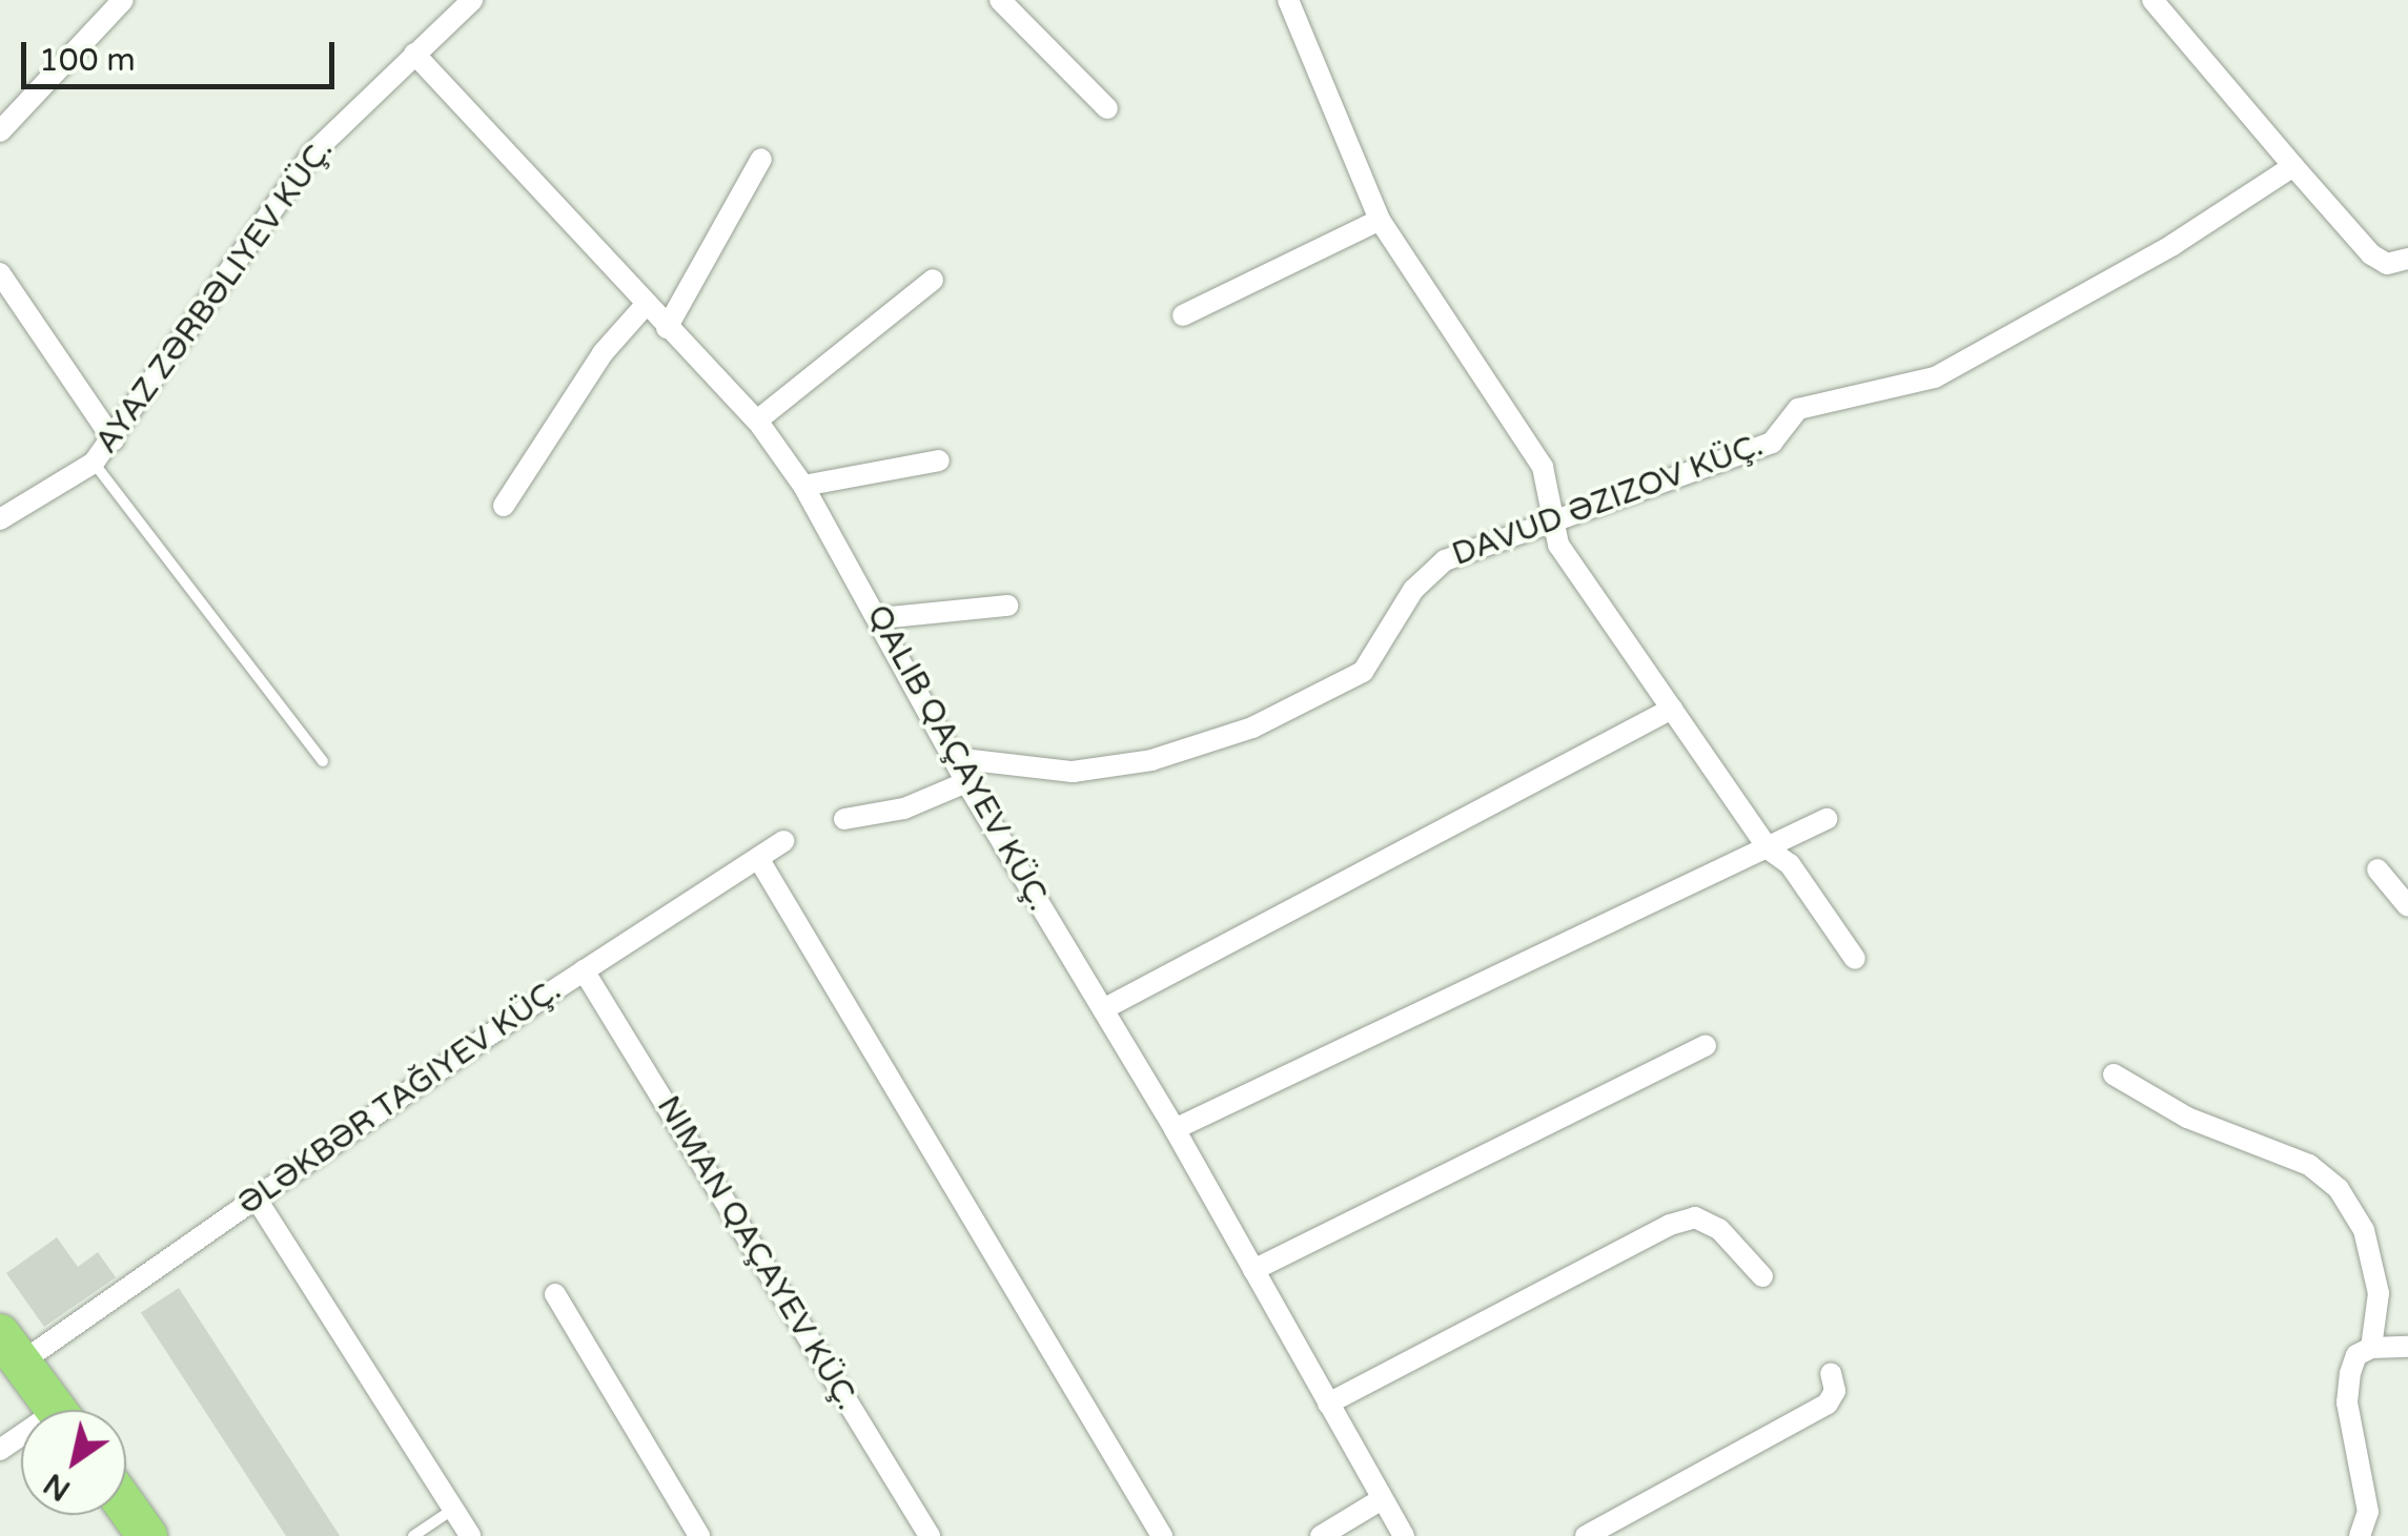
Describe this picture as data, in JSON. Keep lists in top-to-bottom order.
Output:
{
  "streets": {
    "street": [
      "AYAZ ZƏRBƏLIYEV KÜÇ.",
      "DAVUD ƏZIZOV KÜÇ.",
      "QALIB QAÇAYEV KÜÇ.",
      "NIMAN QAÇAYEV KÜÇ."
    ]
  },
  "crossings": [
    ["AYAZ ZƏRBƏLIYEV KÜÇ.", "QALIB QAÇAYEV KÜÇ."],
    ["DAVUD ƏZIZOV KÜÇ.", "QALIB QAÇAYEV KÜÇ."]
  ],
  "scale_bar": "100 m",
  "north": "bottom left"
}
